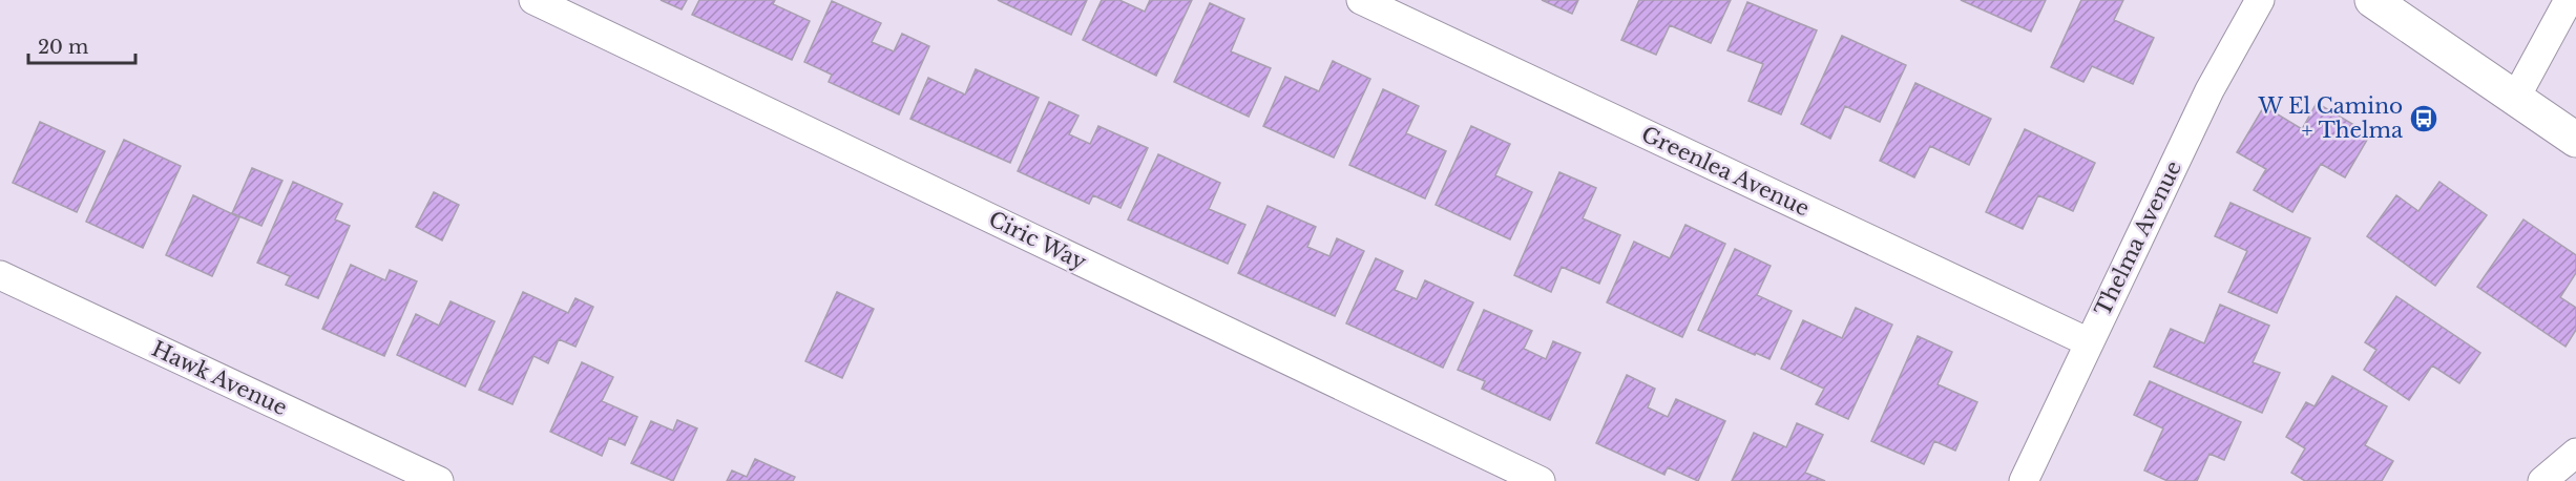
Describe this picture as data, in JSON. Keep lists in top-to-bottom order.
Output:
{
  "streets": {
    "street": [
      "Greenlea Avenue",
      "Thelma Avenue",
      "Ciric Way",
      "Hawk Avenue"
    ]
  },
  "crossings": [
    ["Greenlea Avenue", "Thelma Avenue"]
  ],
  "places": {
    "bus stop": ["W El Camino + Thelma"]
  },
  "scale_bar": "20 m"
}
